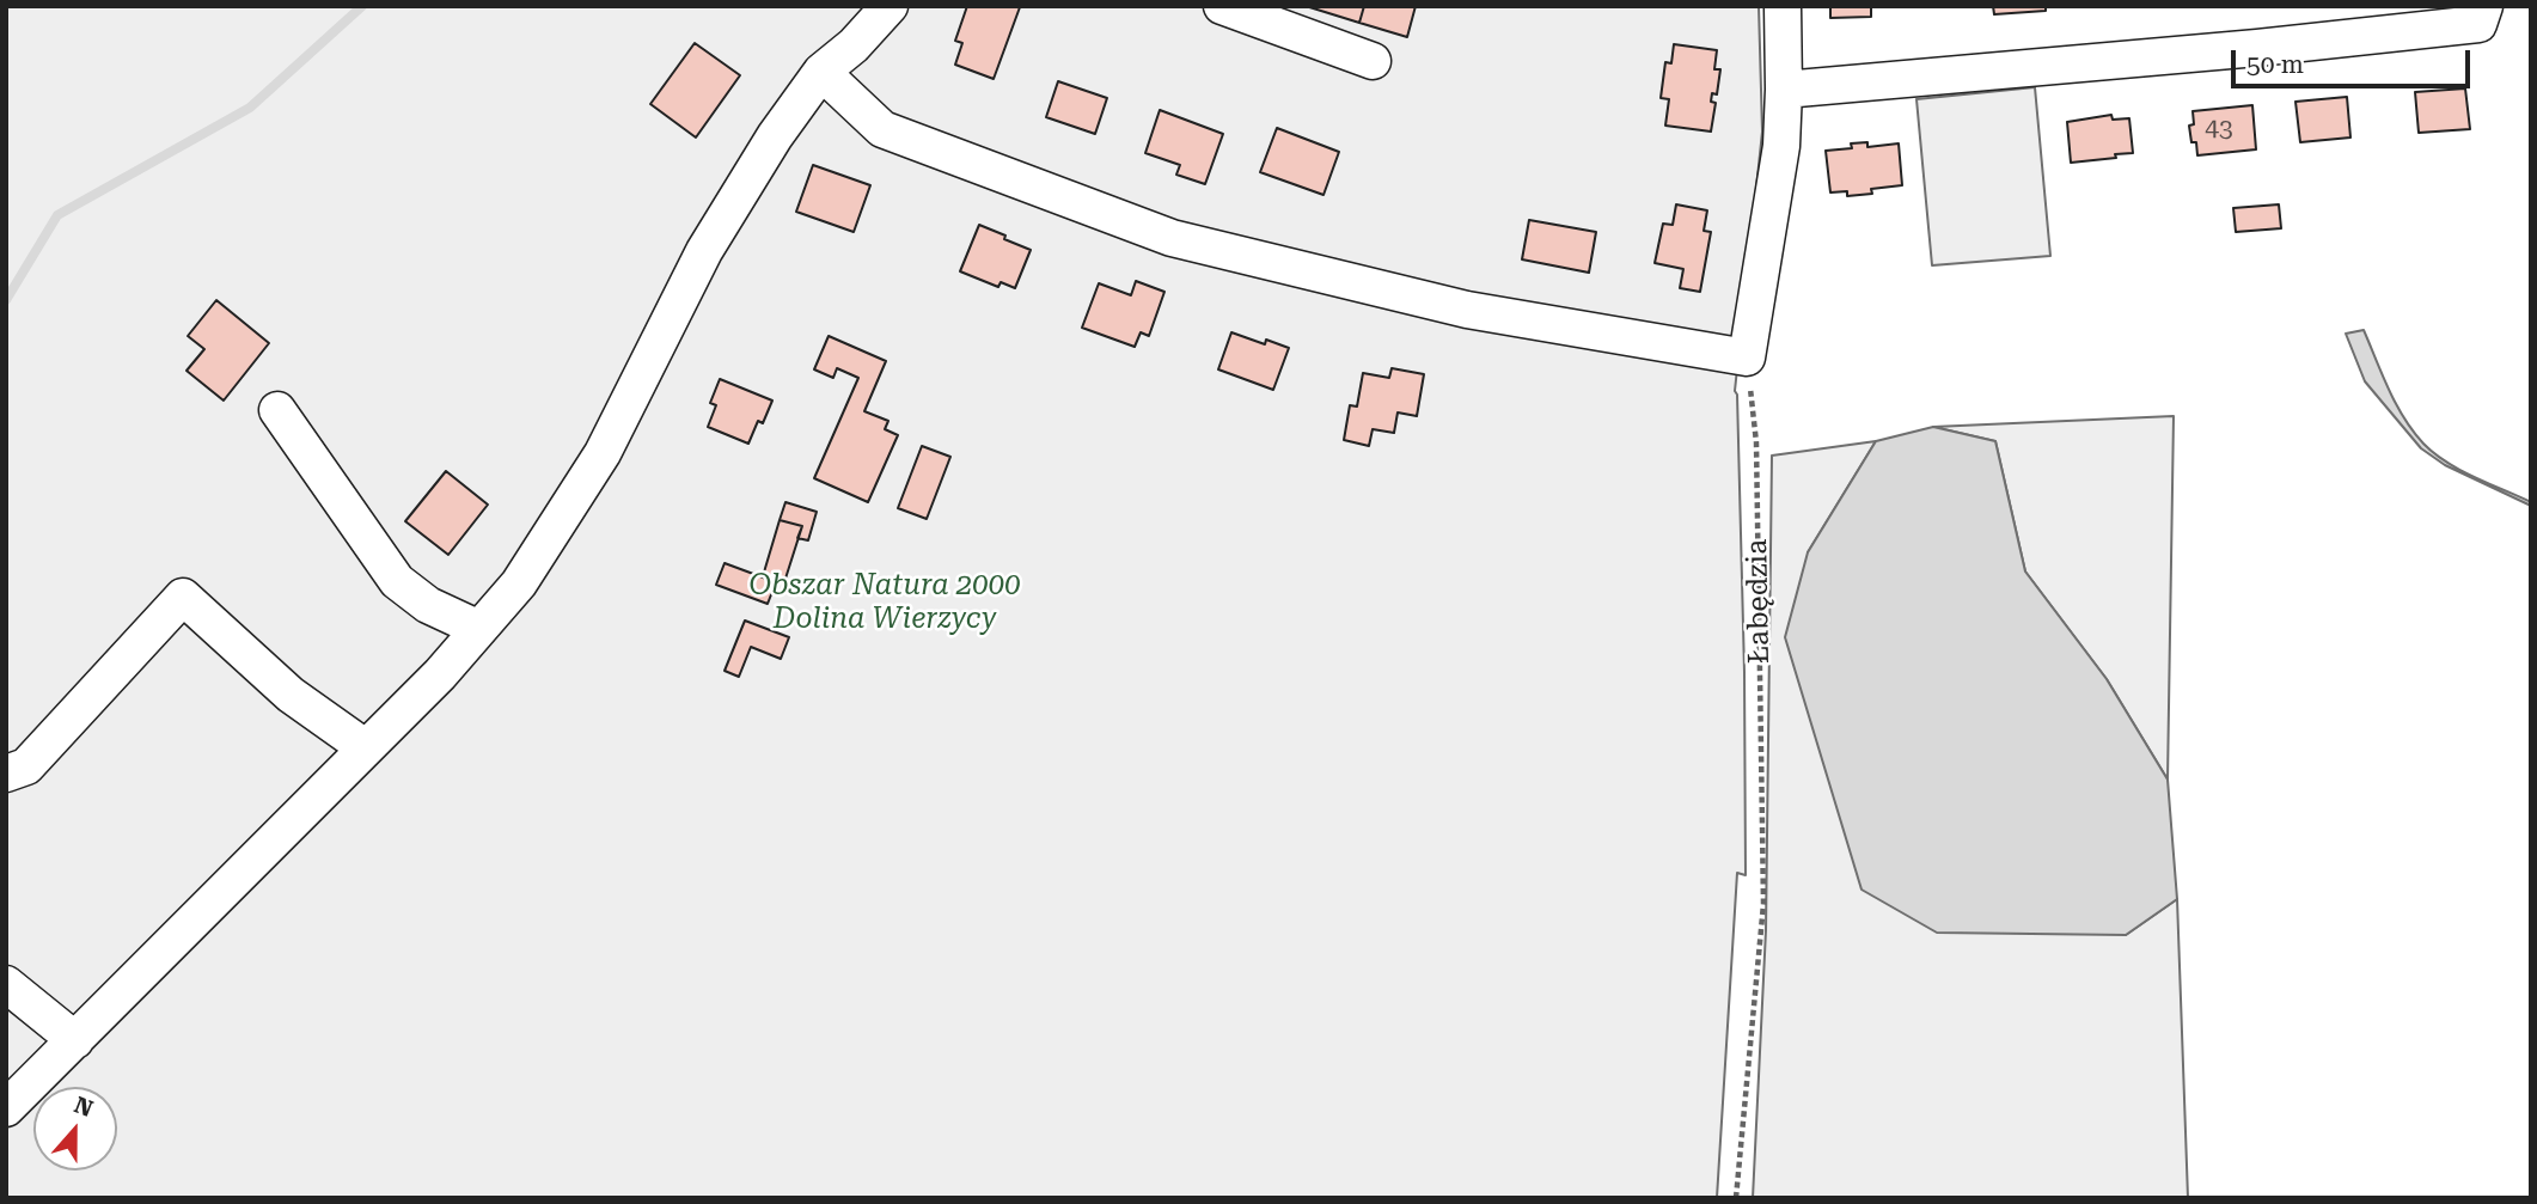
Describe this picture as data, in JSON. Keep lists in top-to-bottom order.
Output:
{
  "streets": {
    "path": ["Łabędzia"]
  },
  "parks": ["Obszar Natura 2000 Dolina Wierzycy"],
  "house_numbers": ["43"],
  "scale_bar": "50 m",
  "north": "top"
}
